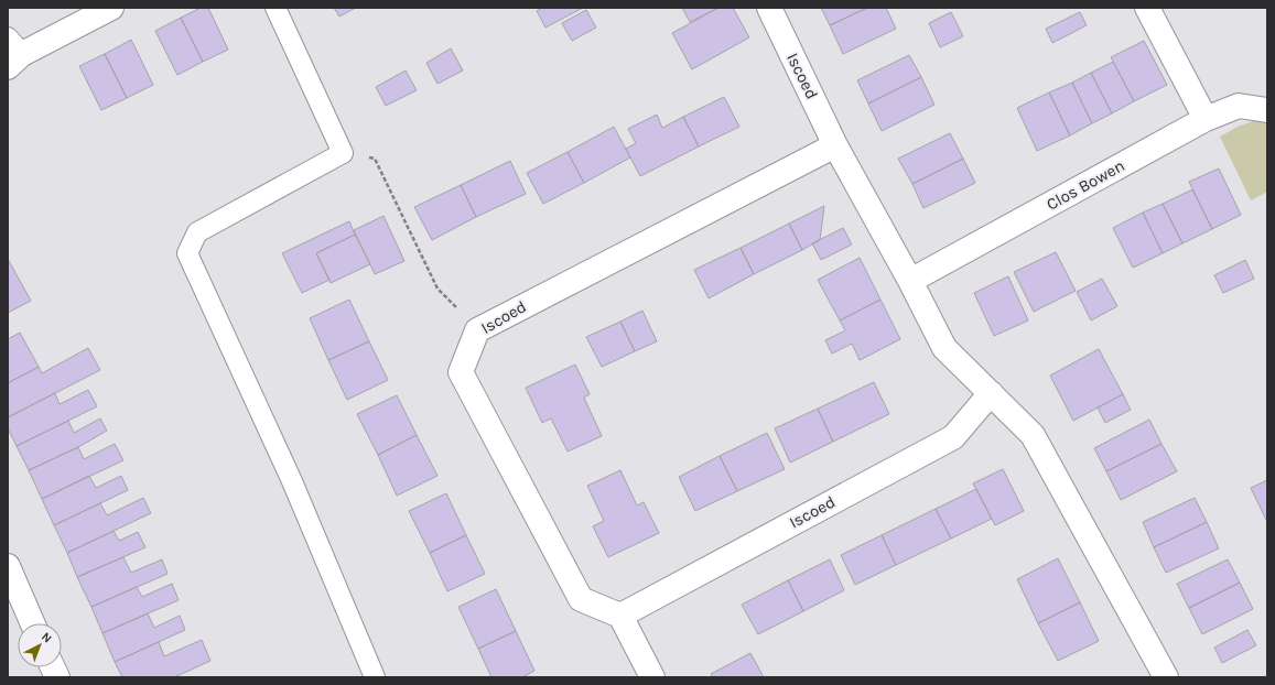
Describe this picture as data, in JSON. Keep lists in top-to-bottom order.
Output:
{
  "streets": {
    "street": ["Iscoed", "Clos Bowen"]
  },
  "crossings": [
    ["Iscoed", "Clos Bowen"]
  ],
  "north": "top right"
}
